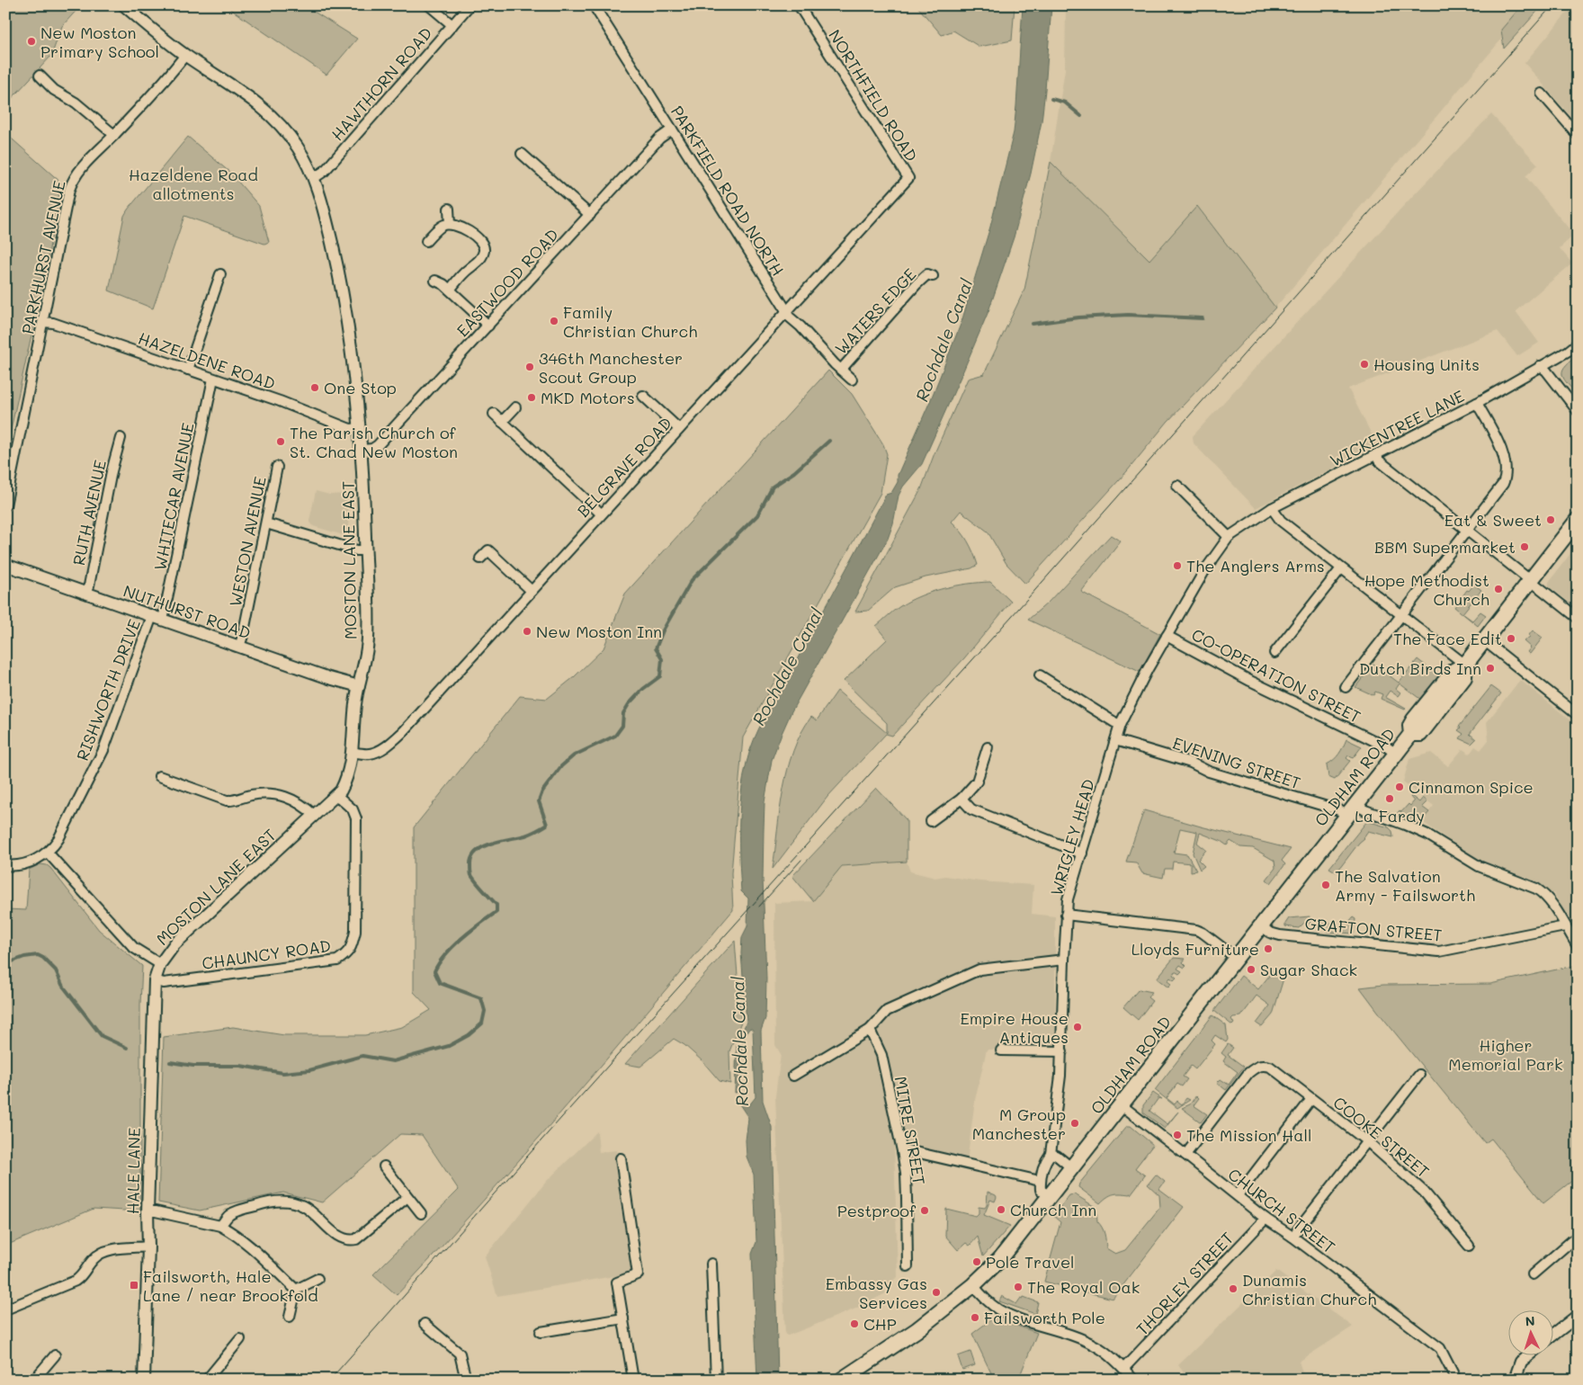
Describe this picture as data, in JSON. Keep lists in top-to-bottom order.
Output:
{
  "streets": {
    "highway": ["OLDHAM ROAD"],
    "street": [
      "HAWTHORN ROAD",
      "NORTHFIELD ROAD",
      "PARKFIELD ROAD NORTH",
      "PARKHURST AVENUE",
      "EASTWOOD ROAD",
      "WATERS EDGE",
      "HAZELDENE ROAD",
      "WICKENTREE LANE",
      "BELGRAVE ROAD",
      "WHITECAR AVENUE",
      "RUTH AVENUE",
      "WESTON AVENUE",
      "MOSTON LANE EAST",
      "NUTHURST ROAD",
      "CO-OPERATION STREET",
      "RISHWORTH DRIVE",
      "EVENING STREET",
      "WRIGLEY HEAD",
      "GRAFTON STREET",
      "CHAUNCY ROAD",
      "MITRE STREET",
      "COOKE STREET",
      "HALE LANE",
      "CHURCH STREET",
      "THORLEY STREET"
    ]
  },
  "crossings": [
    ["HAWTHORN ROAD", "MOSTON LANE EAST"],
    ["NORTHFIELD ROAD", "BELGRAVE ROAD"],
    ["PARKFIELD ROAD NORTH", "EASTWOOD ROAD"],
    ["PARKFIELD ROAD NORTH", "WATERS EDGE"],
    ["PARKFIELD ROAD NORTH", "BELGRAVE ROAD"],
    ["PARKHURST AVENUE", "HAZELDENE ROAD"],
    ["PARKHURST AVENUE", "MOSTON LANE EAST"],
    ["EASTWOOD ROAD", "MOSTON LANE EAST"],
    ["HAZELDENE ROAD", "WHITECAR AVENUE"],
    ["HAZELDENE ROAD", "MOSTON LANE EAST"],
    ["WICKENTREE LANE", "WRIGLEY HEAD"],
    ["BELGRAVE ROAD", "MOSTON LANE EAST"],
    ["WHITECAR AVENUE", "NUTHURST ROAD"],
    ["WHITECAR AVENUE", "RISHWORTH DRIVE"],
    ["RUTH AVENUE", "NUTHURST ROAD"],
    ["WESTON AVENUE", "NUTHURST ROAD"],
    ["MOSTON LANE EAST", "NUTHURST ROAD"],
    ["MOSTON LANE EAST", "CHAUNCY ROAD"],
    ["MOSTON LANE EAST", "HALE LANE"],
    ["NUTHURST ROAD", "RISHWORTH DRIVE"],
    ["CO-OPERATION STREET", "OLDHAM ROAD"],
    ["CO-OPERATION STREET", "WRIGLEY HEAD"],
    ["EVENING STREET", "OLDHAM ROAD"],
    ["EVENING STREET", "WRIGLEY HEAD"],
    ["EVENING STREET", "GRAFTON STREET"],
    ["OLDHAM ROAD", "GRAFTON STREET"],
    ["OLDHAM ROAD", "CHURCH STREET"],
    ["CHAUNCY ROAD", "HALE LANE"],
    ["COOKE STREET", "CHURCH STREET"],
    ["CHURCH STREET", "THORLEY STREET"]
  ],
  "water": ["Rochdale Canal"],
  "parks": ["Hazeldene Road allotments", "Higher Memorial Park"],
  "places": {
    "other": [
      "New Moston Primary School",
      "Family Christian Church",
      "Housing Units",
      "346th Manchester Scout Group",
      "One Stop",
      "MKD Motors",
      "The Parish Church of St. Chad New Moston",
      "Eat & Sweet",
      "BBM Supermarket",
      "The Anglers Arms",
      "Hope Methodist Church",
      "New Moston Inn",
      "The Face Edit",
      "Dutch Birds Inn",
      "Cinnamon Spice",
      "La Fardy",
      "The Salvation Army - Failsworth",
      "Lloyds Furniture",
      "Sugar Shack",
      "Empire House Antiques",
      "M Group Manchester",
      "The Mission Hall",
      "Church Inn",
      "Pestproof",
      "Pole Travel",
      "The Royal Oak",
      "Dunamis Christian Church",
      "Embassy Gas Services",
      "Failsworth Pole",
      "CHP"
    ],
    "transit": ["Failsworth, Hale Lane / near Brookfold"]
  },
  "north": "top"
}
